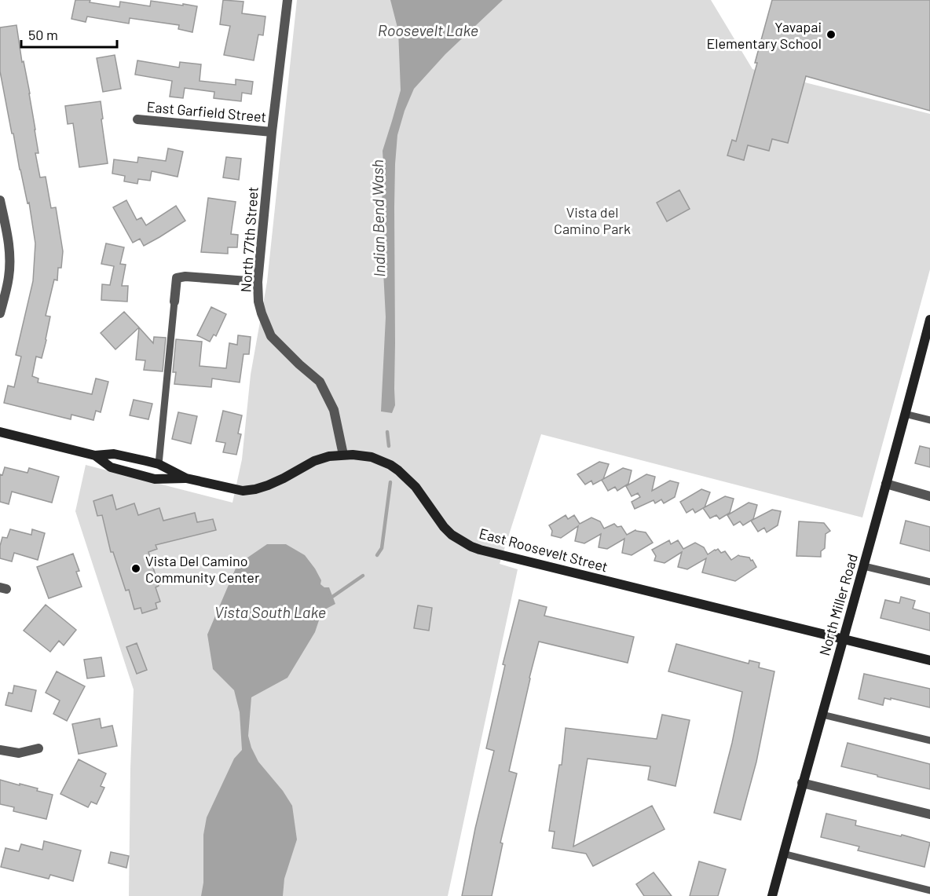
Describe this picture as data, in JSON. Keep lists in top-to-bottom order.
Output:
{
  "streets": {
    "street": [
      "East Garfield Street",
      "North 77th Street",
      "East Roosevelt Street",
      "North Miller Road"
    ]
  },
  "crossings": [
    ["East Garfield Street", "North 77th Street"],
    ["North 77th Street", "East Roosevelt Street"],
    ["East Roosevelt Street", "North Miller Road"]
  ],
  "water": ["Roosevelt Lake", "Indian Bend Wash", "Vista South Lake"],
  "parks": ["Vista del Camino Park"],
  "places": ["Yavapai Elementary School", "Vista Del Camino Community Center"],
  "scale_bar": "50 m"
}
